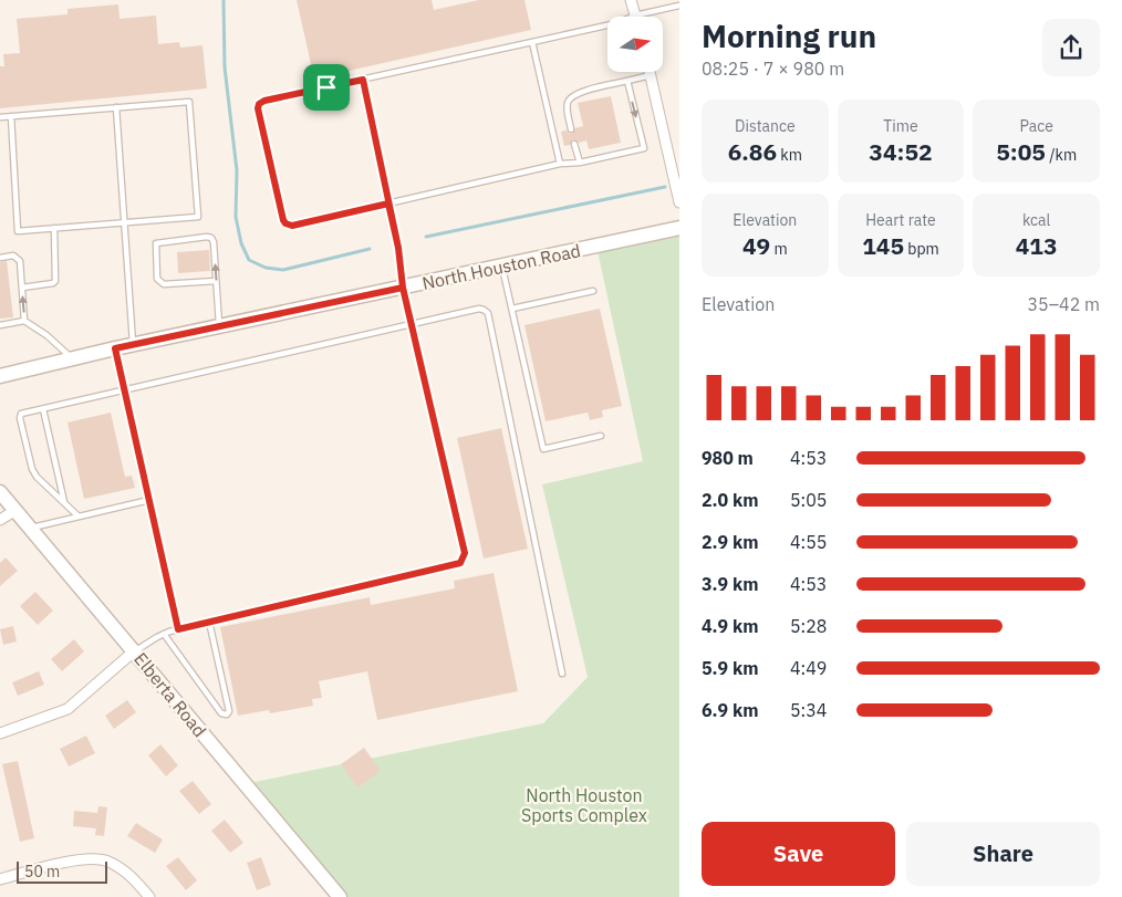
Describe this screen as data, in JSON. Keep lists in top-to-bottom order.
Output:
{
  "streets": {
    "street": ["North Houston Road", "Elberta Road"]
  },
  "parks": ["North Houston Sports Complex"],
  "scale_bar": "50 m",
  "north": "right",
  "page": {
    "heading": ["Morning run", "08:25 · 7 × 980 m"],
    "stats": [
      ["Distance", "6.86 km"],
      ["Time", "34:52"],
      ["Pace", "5:05 /km"],
      ["Elevation", "49 m"],
      ["Heart rate", "145 bpm"],
      ["kcal", "413"]
    ],
    "chart": ["Elevation", "35–42 m"],
    "list": [
      {
        "name": "980 m",
        "note": "4:53"
      },
      {
        "name": "2.0 km",
        "note": "5:05"
      },
      {
        "name": "2.9 km",
        "note": "4:55"
      },
      {
        "name": "3.9 km",
        "note": "4:53"
      },
      {
        "name": "4.9 km",
        "note": "5:28"
      },
      {
        "name": "5.9 km",
        "note": "4:49"
      },
      {
        "name": "6.9 km",
        "note": "5:34"
      }
    ],
    "buttons": ["Save", "Share"],
    "scale": "50 m"
  }
}
